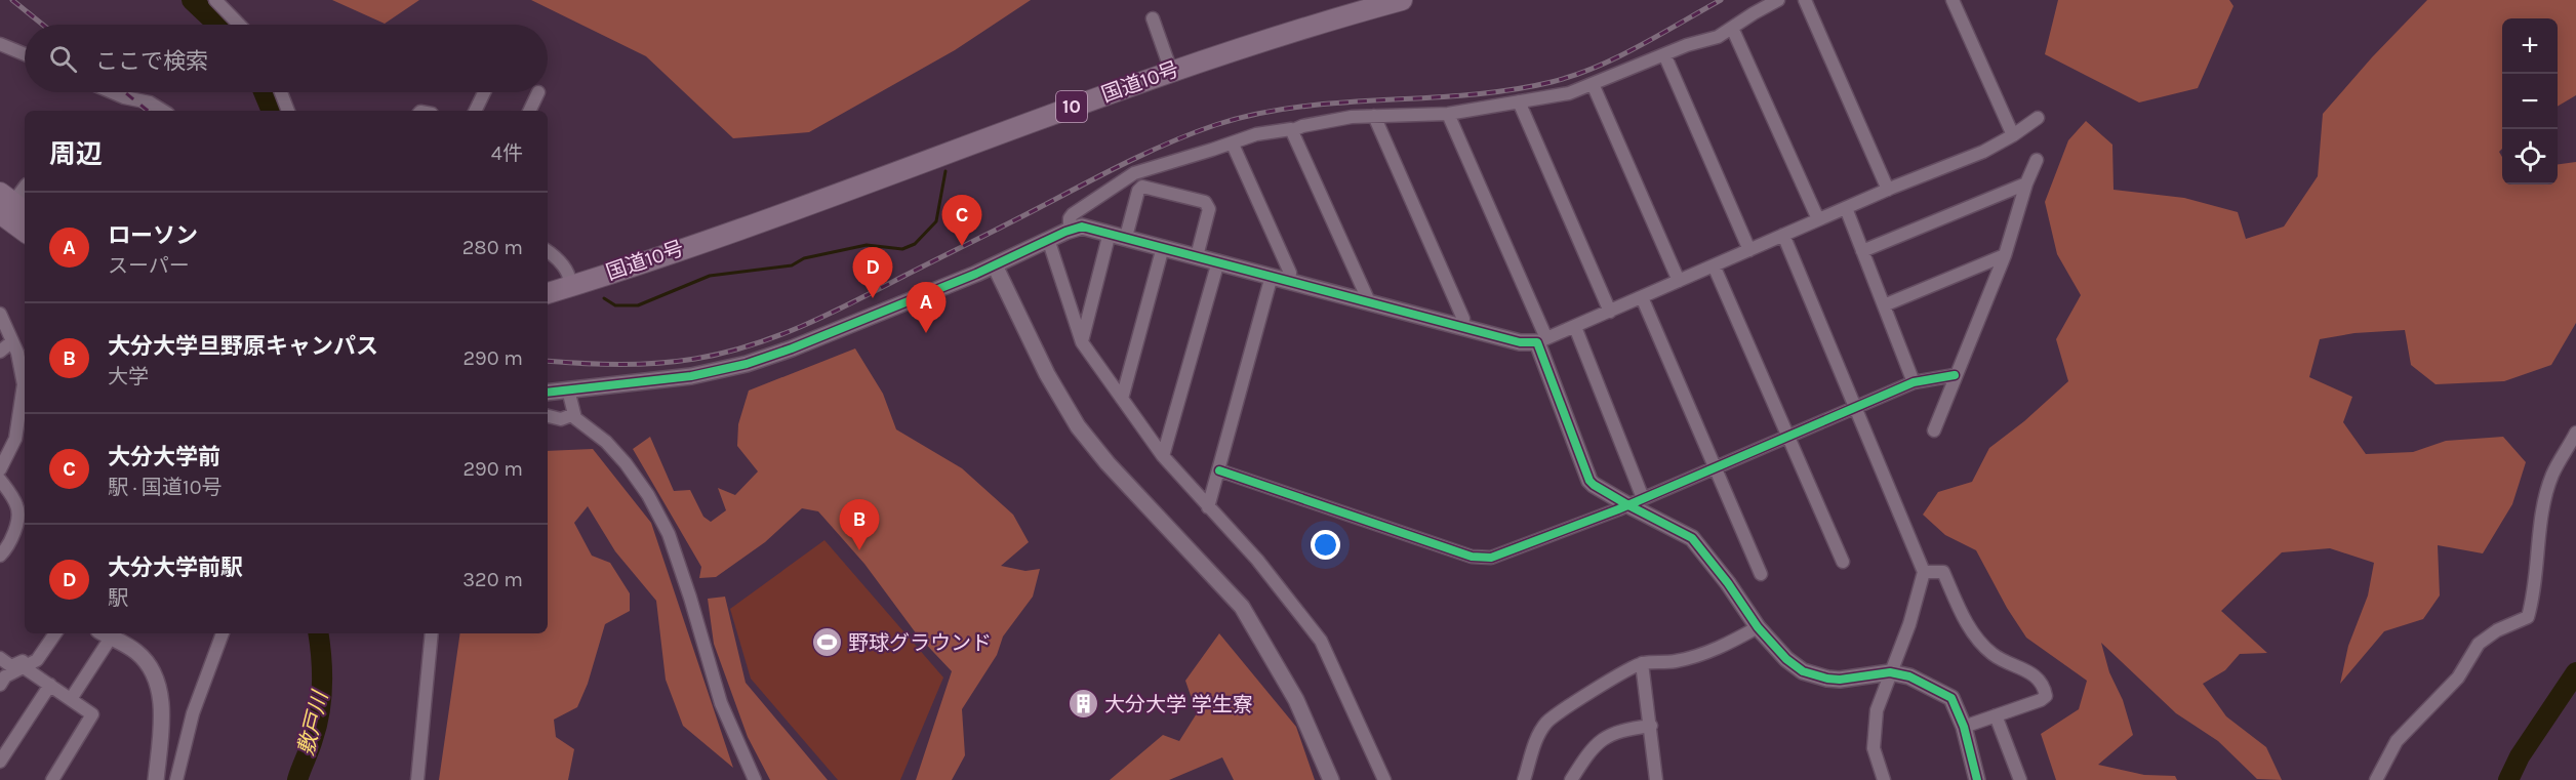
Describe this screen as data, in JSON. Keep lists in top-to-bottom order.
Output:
{
  "streets": {
    "highway": ["国道10号", "10"]
  },
  "water": ["敷戸川"],
  "places": {
    "sports": ["野球グラウンド"],
    "building": ["大分大学 学生寮"]
  },
  "page": {
    "map_buttons": ["+", "−"],
    "search": "ここで検索",
    "heading": ["周辺", "4件"],
    "list": [
      {
        "mark": "A",
        "name": "ローソン",
        "note": "スーパー",
        "value": "280 m"
      },
      {
        "mark": "B",
        "name": "大分大学旦野原キャンパス",
        "note": "大学",
        "value": "290 m"
      },
      {
        "mark": "C",
        "name": "大分大学前",
        "note": "駅 · 国道10号",
        "value": "290 m"
      },
      {
        "mark": "D",
        "name": "大分大学前駅",
        "note": "駅",
        "value": "320 m"
      }
    ],
    "pins": [
      "C",
      "D",
      "A",
      "B"
    ]
  }
}
